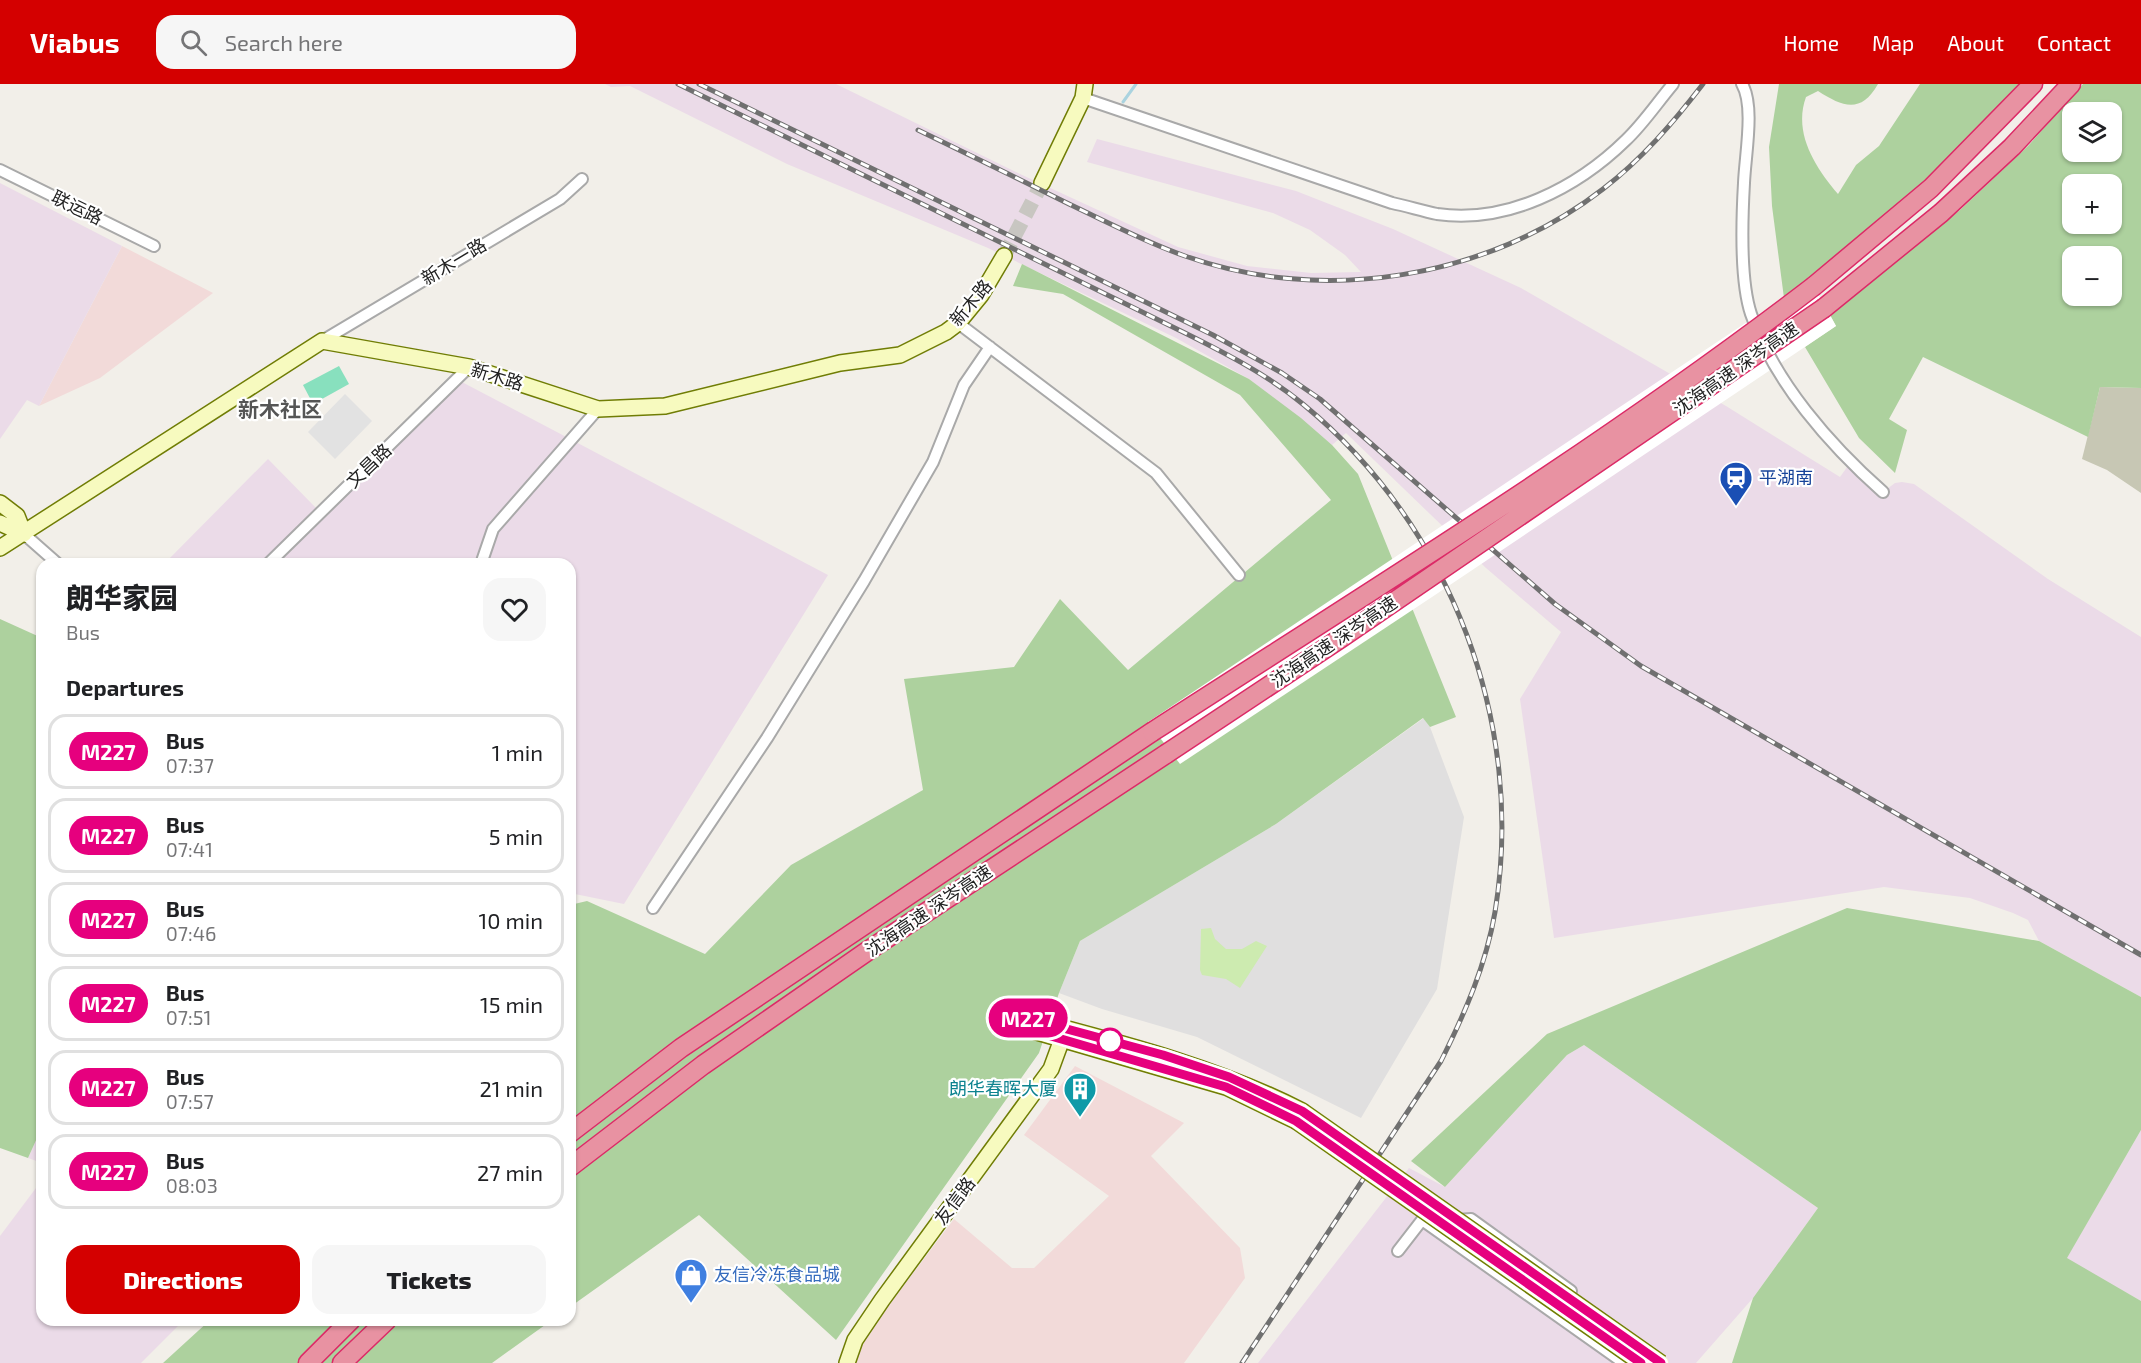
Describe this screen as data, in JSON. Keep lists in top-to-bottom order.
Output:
{
  "streets": {
    "highway": ["沈海高速 深岑高速"],
    "street": [
      "联运路",
      "新木一路",
      "新木路",
      "文昌路",
      "友信路"
    ]
  },
  "crossings": [
    ["新木一路", "新木路"],
    ["新木路", "文昌路"]
  ],
  "districts": ["新木社区"],
  "places": {
    "station": ["平湖南"],
    "building": ["朗华春晖大厦"],
    "shop": ["友信冷冻食品城"]
  },
  "lines": ["bus line M227"],
  "page": {
    "header": "Viabus",
    "search": "Search here",
    "nav": [
      "Home",
      "Map",
      "About",
      "Contact"
    ],
    "on_map": "M227",
    "map_buttons": ["+", "−"],
    "heading": [
      ["朗华家园", "Bus"],
      "Departures"
    ],
    "list": [
      {
        "mark": "M227",
        "name": "Bus",
        "note": "07:37",
        "value": "1 min"
      },
      {
        "mark": "M227",
        "name": "Bus",
        "note": "07:41",
        "value": "5 min"
      },
      {
        "mark": "M227",
        "name": "Bus",
        "note": "07:46",
        "value": "10 min"
      },
      {
        "mark": "M227",
        "name": "Bus",
        "note": "07:51",
        "value": "15 min"
      },
      {
        "mark": "M227",
        "name": "Bus",
        "note": "07:57",
        "value": "21 min"
      },
      {
        "mark": "M227",
        "name": "Bus",
        "note": "08:03",
        "value": "27 min"
      }
    ],
    "buttons": ["Directions", "Tickets"]
  }
}
